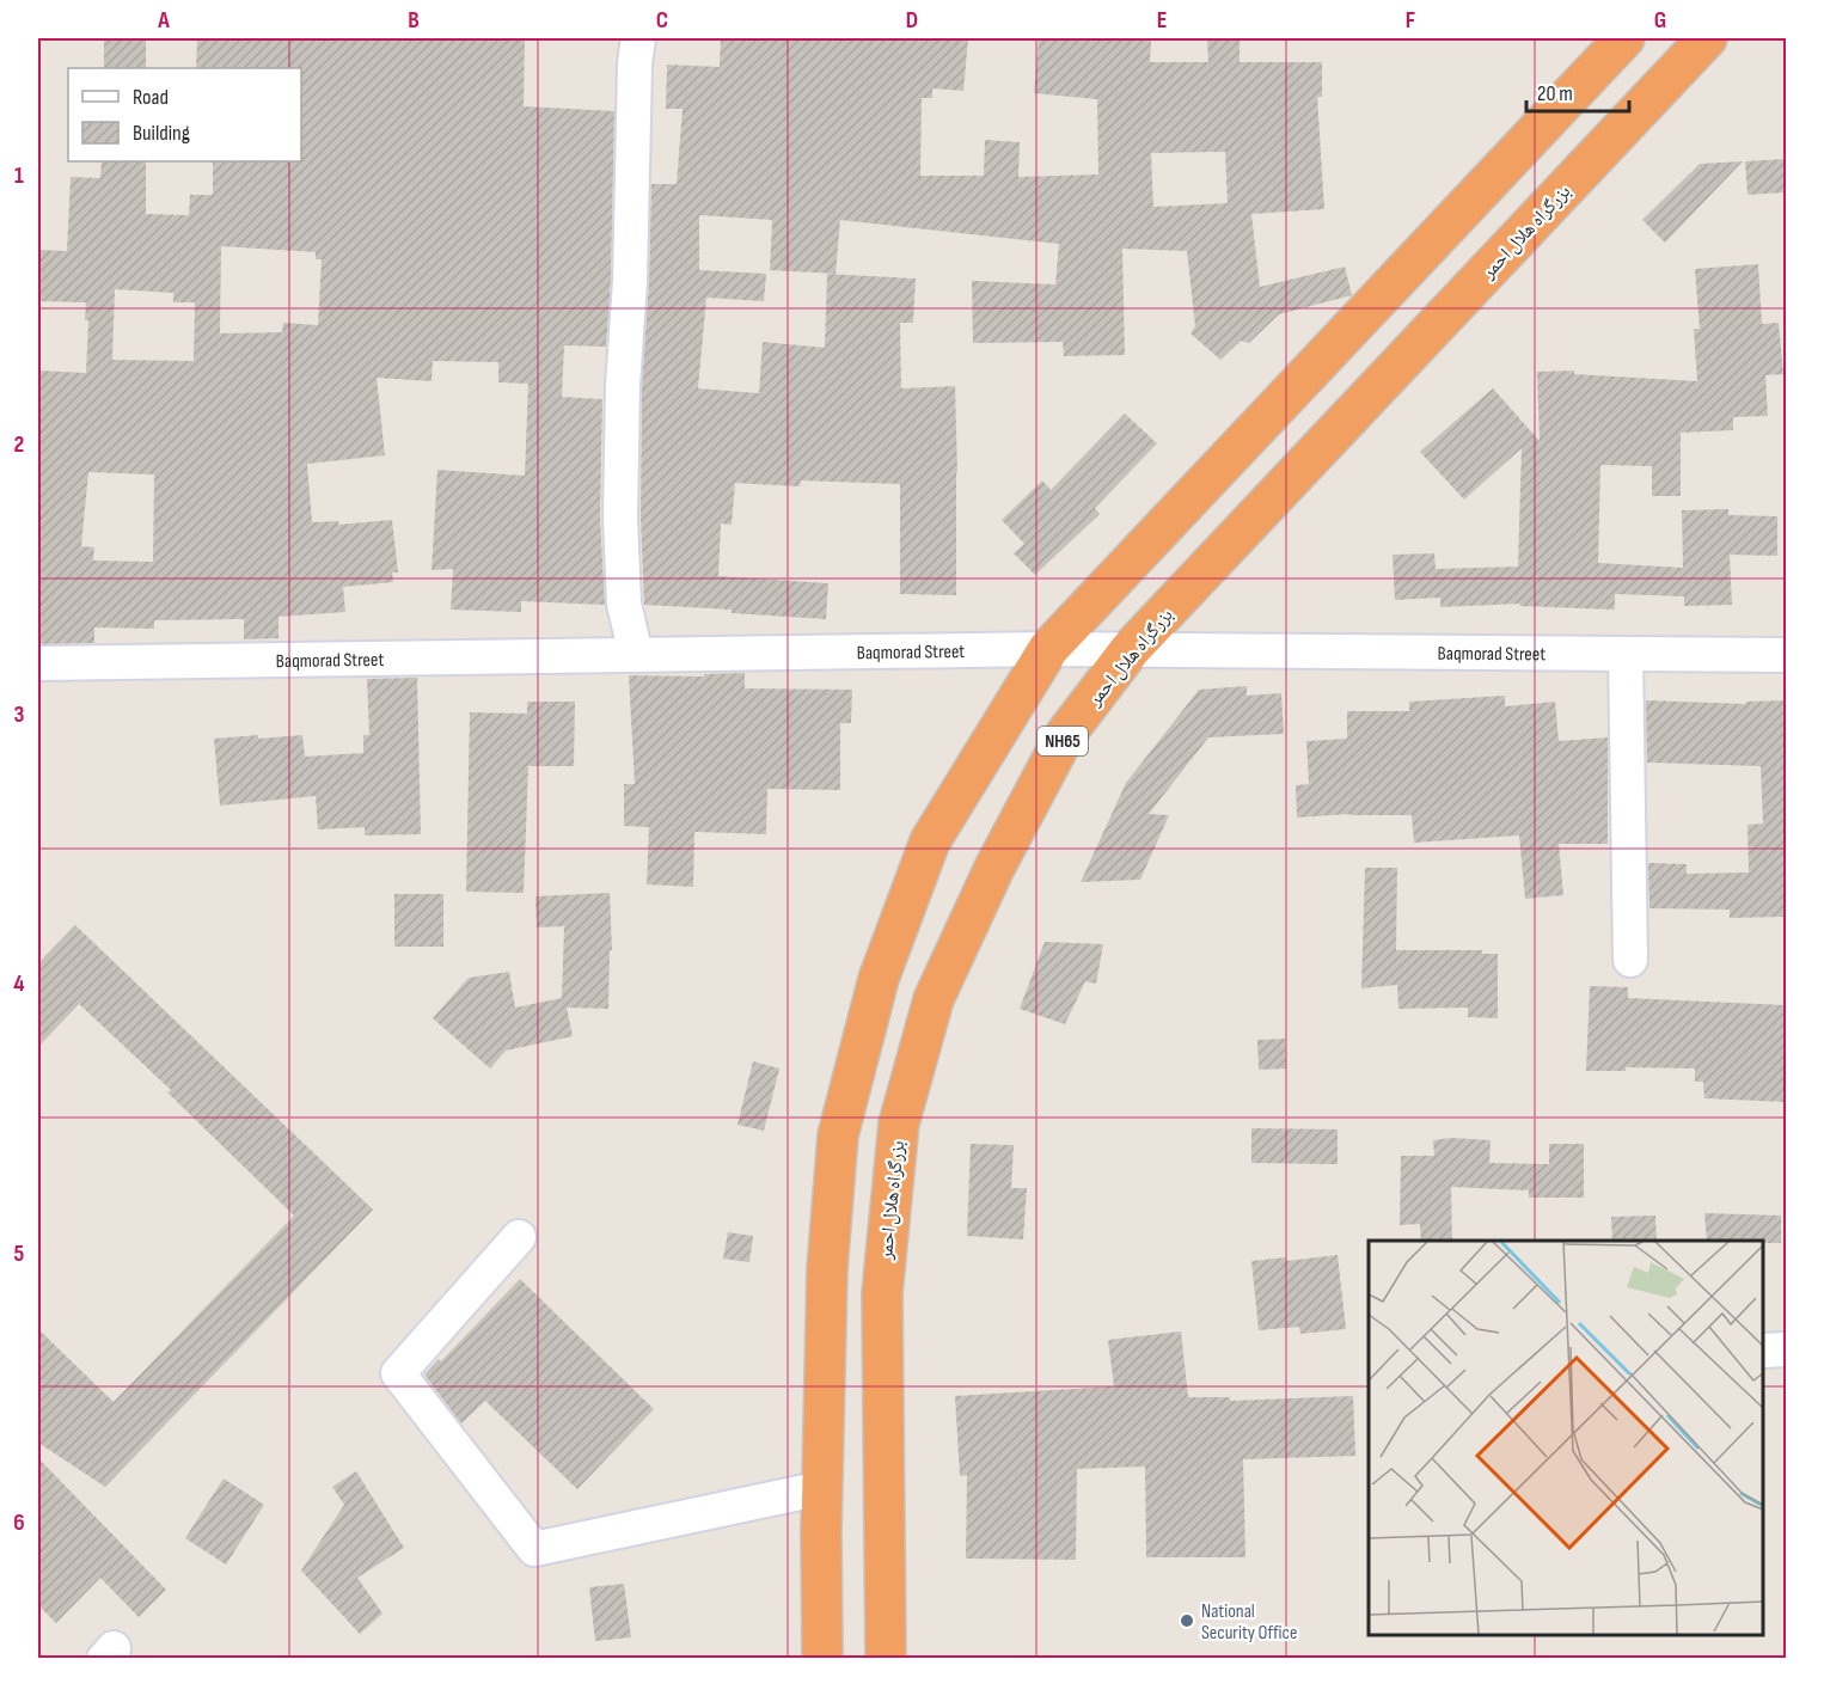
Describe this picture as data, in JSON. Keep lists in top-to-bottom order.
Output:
{
  "streets": {
    "highway": ["بزرگراه هلال احمر", "NH65"],
    "street": ["Baqmorad Street"]
  },
  "crossings": [
    ["بزرگراه هلال احمر", "Baqmorad Street"]
  ],
  "places": ["National Security Office"],
  "legend": ["Road", "Building"],
  "scale_bar": "20 m",
  "grid": {
    "columns": [
      "A",
      "B",
      "C",
      "D",
      "E",
      "F",
      "G"
    ],
    "rows": [
      "1",
      "2",
      "3",
      "4",
      "5",
      "6"
    ]
  }
}
